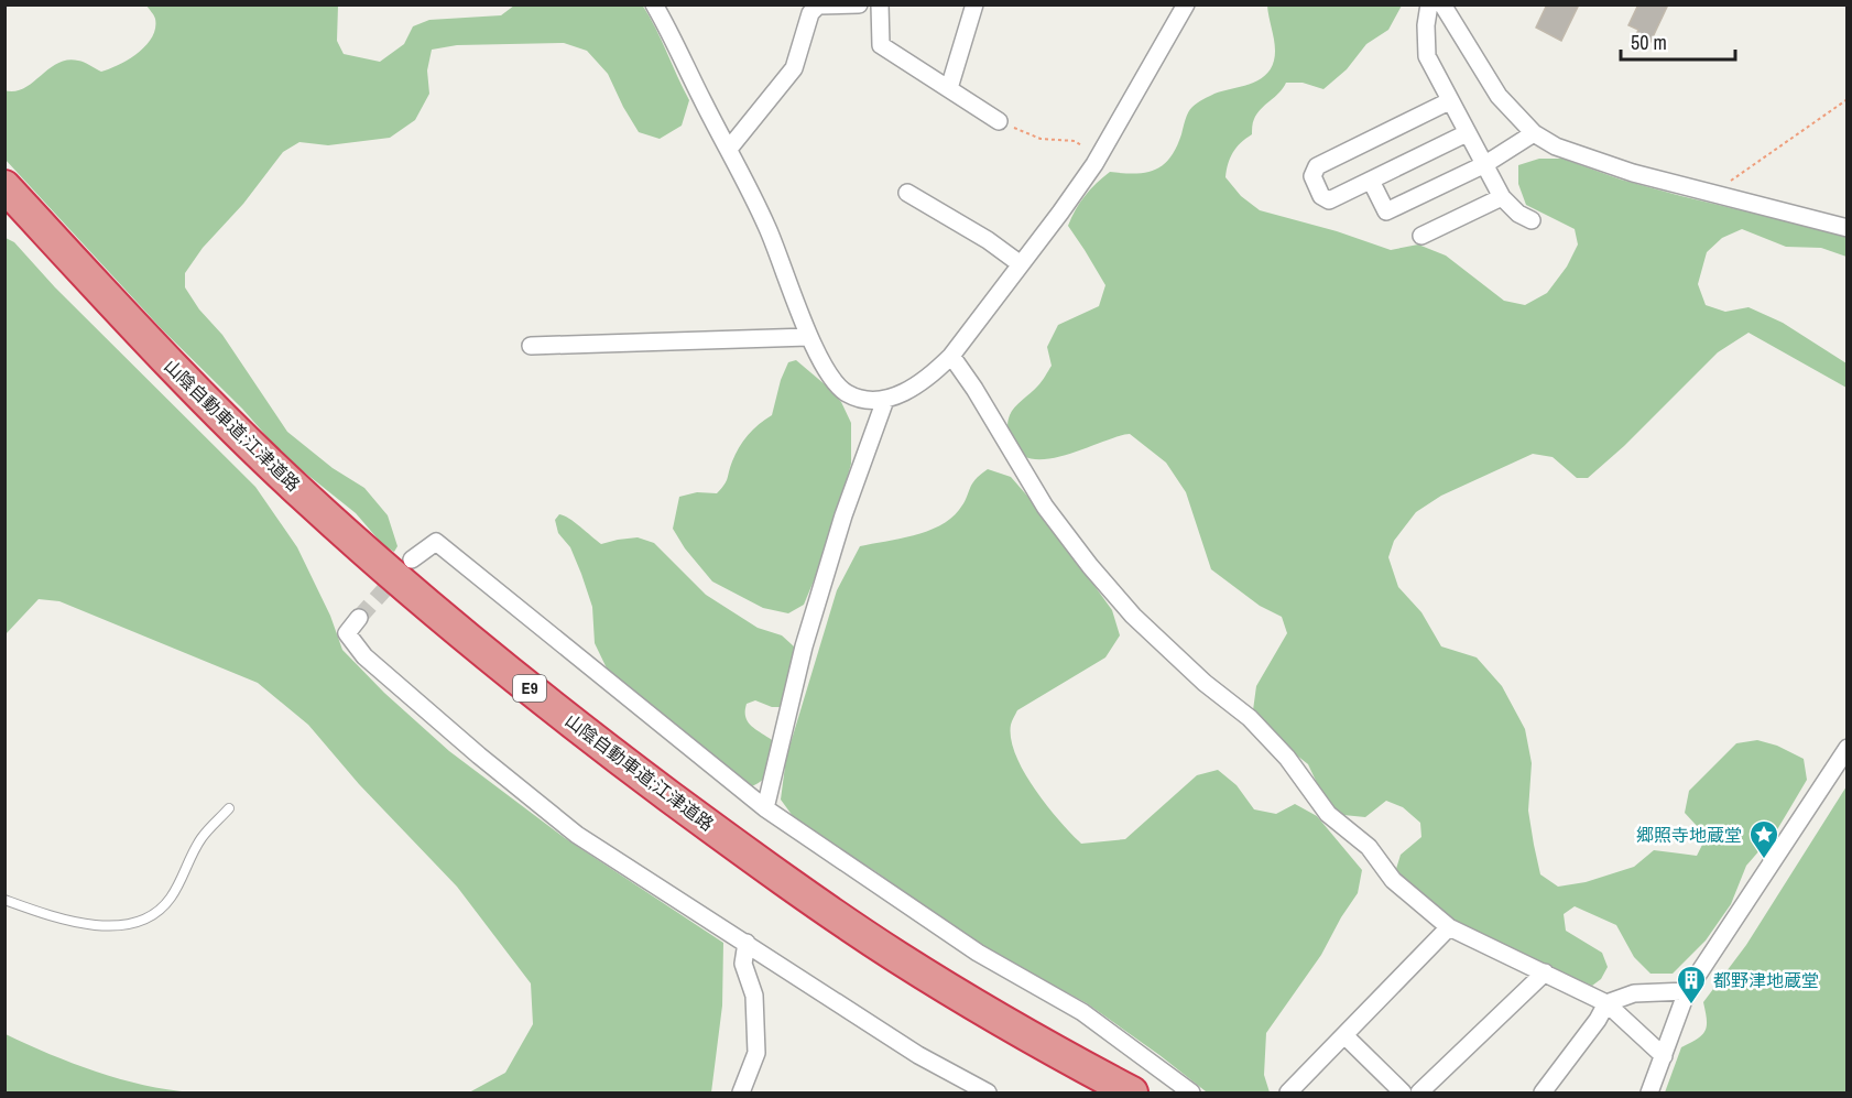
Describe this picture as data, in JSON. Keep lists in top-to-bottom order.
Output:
{
  "streets": {
    "highway": ["山陰自動車道;江津道路", "E9"]
  },
  "places": {
    "place": ["郷照寺地蔵堂"],
    "building": ["都野津地蔵堂"]
  },
  "scale_bar": "50 m"
}
